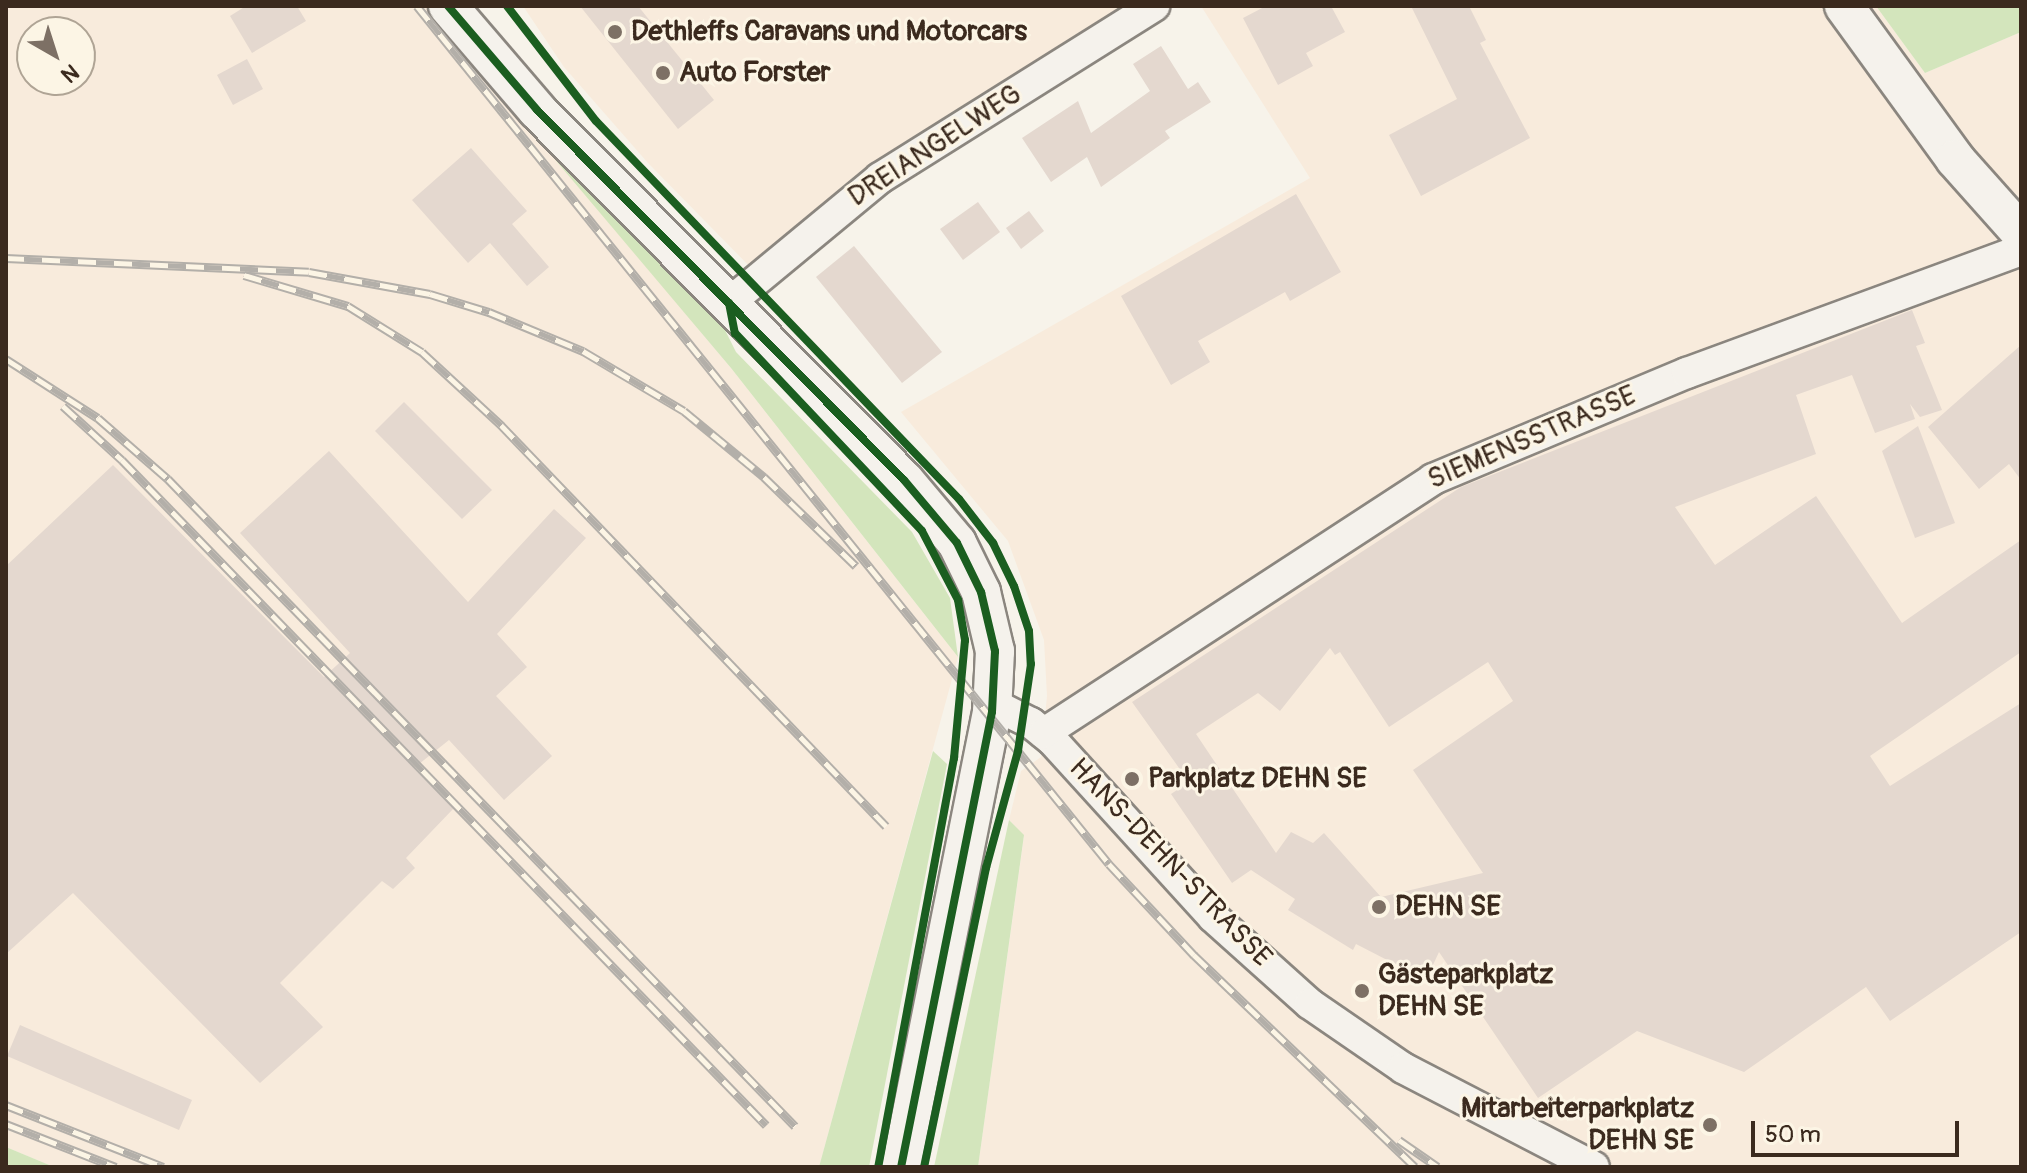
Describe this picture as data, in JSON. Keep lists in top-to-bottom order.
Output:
{
  "streets": {
    "street": ["DREIANGELWEG", "SIEMENSSTRASSE", "HANS-DEHN-STRASSE"]
  },
  "crossings": [
    ["SIEMENSSTRASSE", "HANS-DEHN-STRASSE"]
  ],
  "places": [
    "Dethleffs Caravans und Motorcars",
    "Auto Forster",
    "Parkplatz DEHN SE",
    "DEHN SE",
    "Gästeparkplatz DEHN SE",
    "Mitarbeiterparkplatz DEHN SE"
  ],
  "scale_bar": "50 m",
  "north": "bottom right"
}
